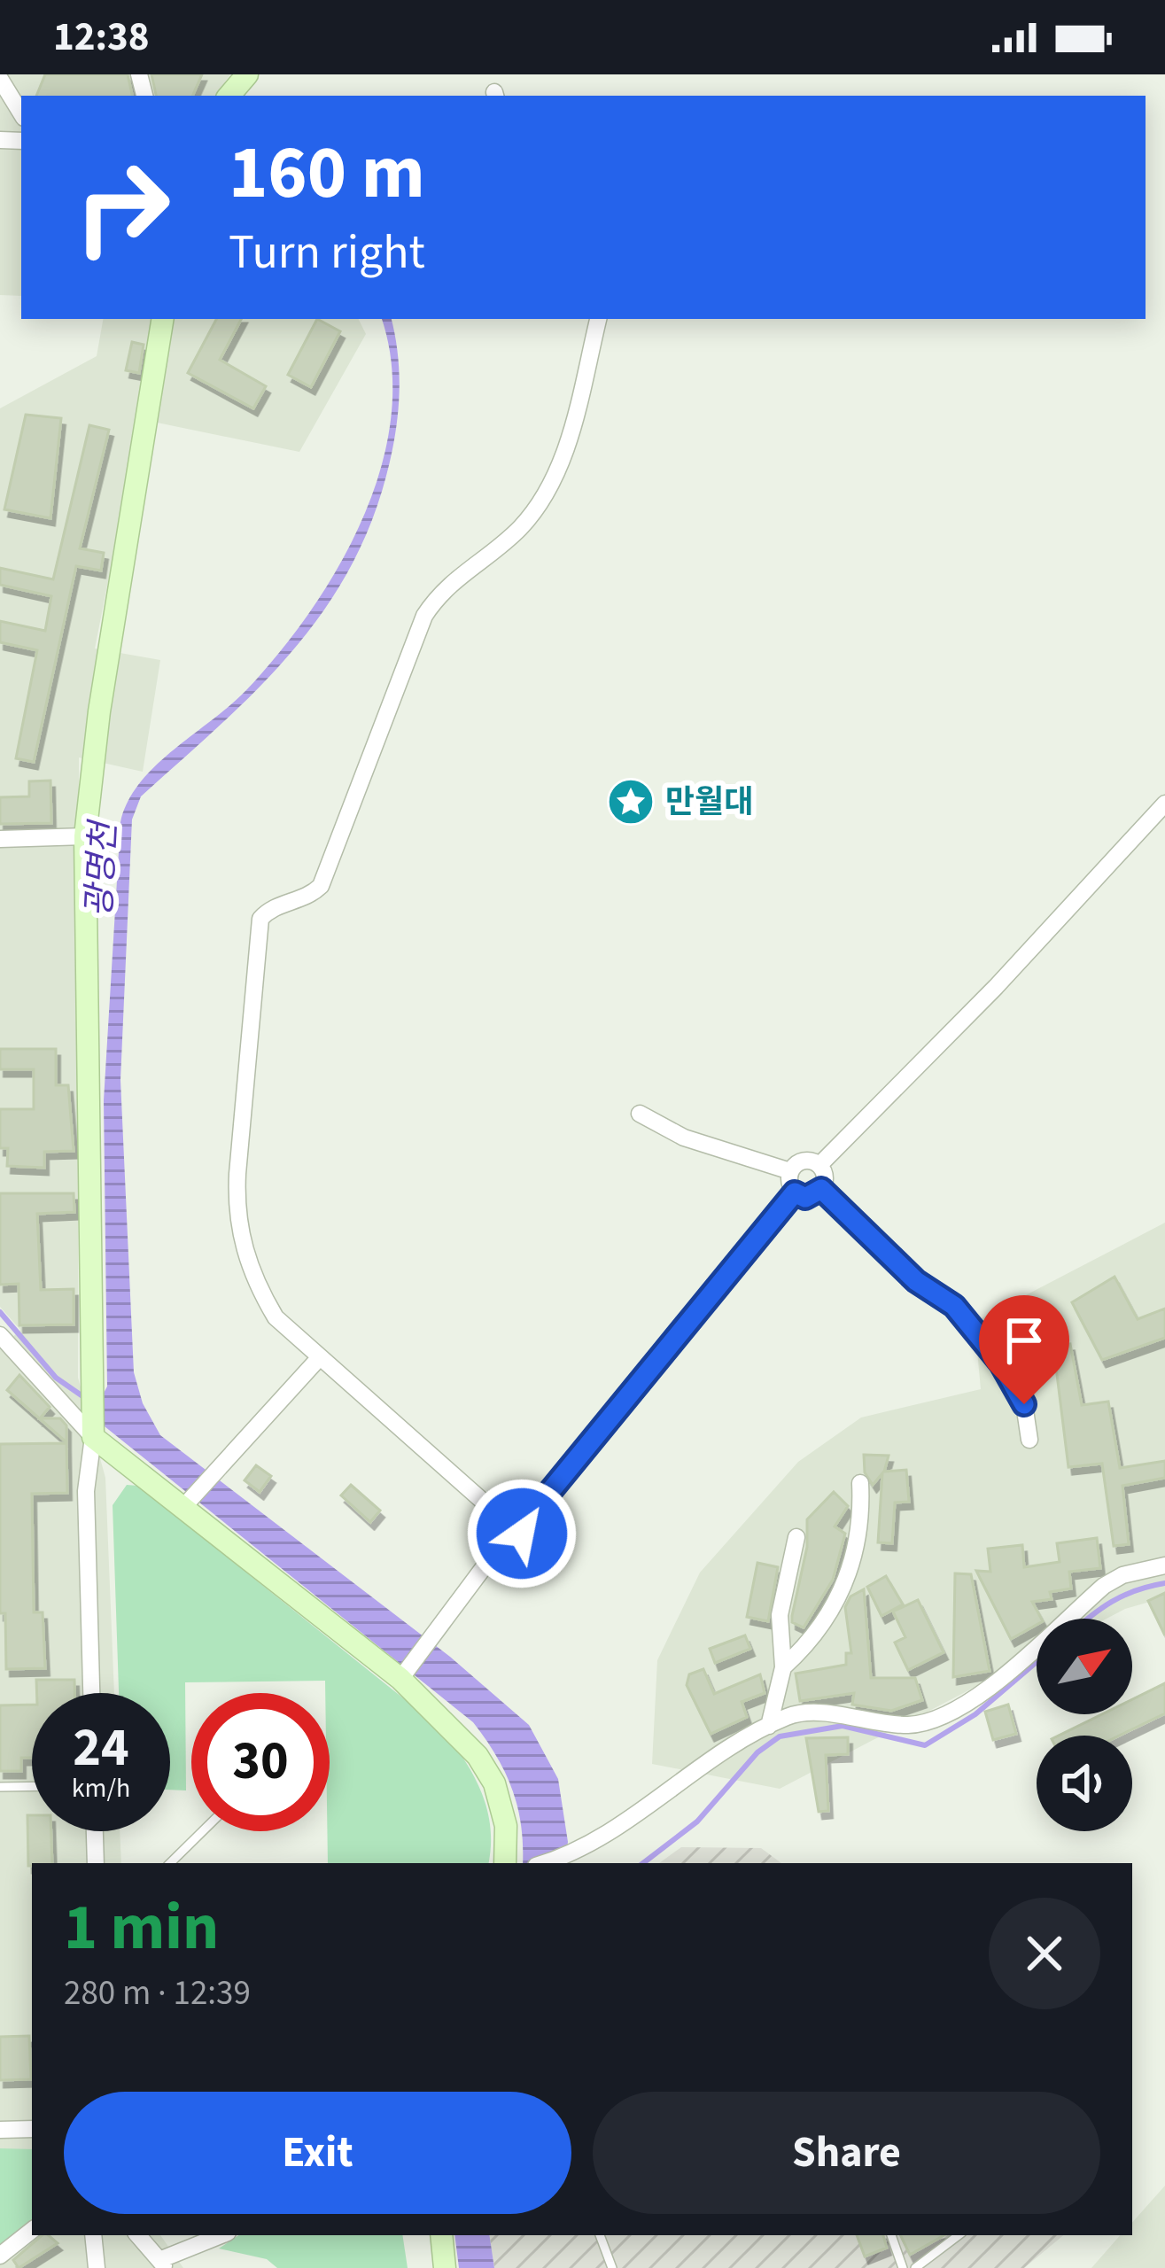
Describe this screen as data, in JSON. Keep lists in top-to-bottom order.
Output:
{
  "water": ["광명천"],
  "places": {
    "place": ["만월대"]
  },
  "north": "top right",
  "page": {
    "status": "12:38",
    "turn": ["160 m", "Turn right"],
    "speed": "24 km/h",
    "limit": "30",
    "heading": ["1 min", "280 m · 12:39"],
    "buttons": ["Exit", "Share"]
  }
}
